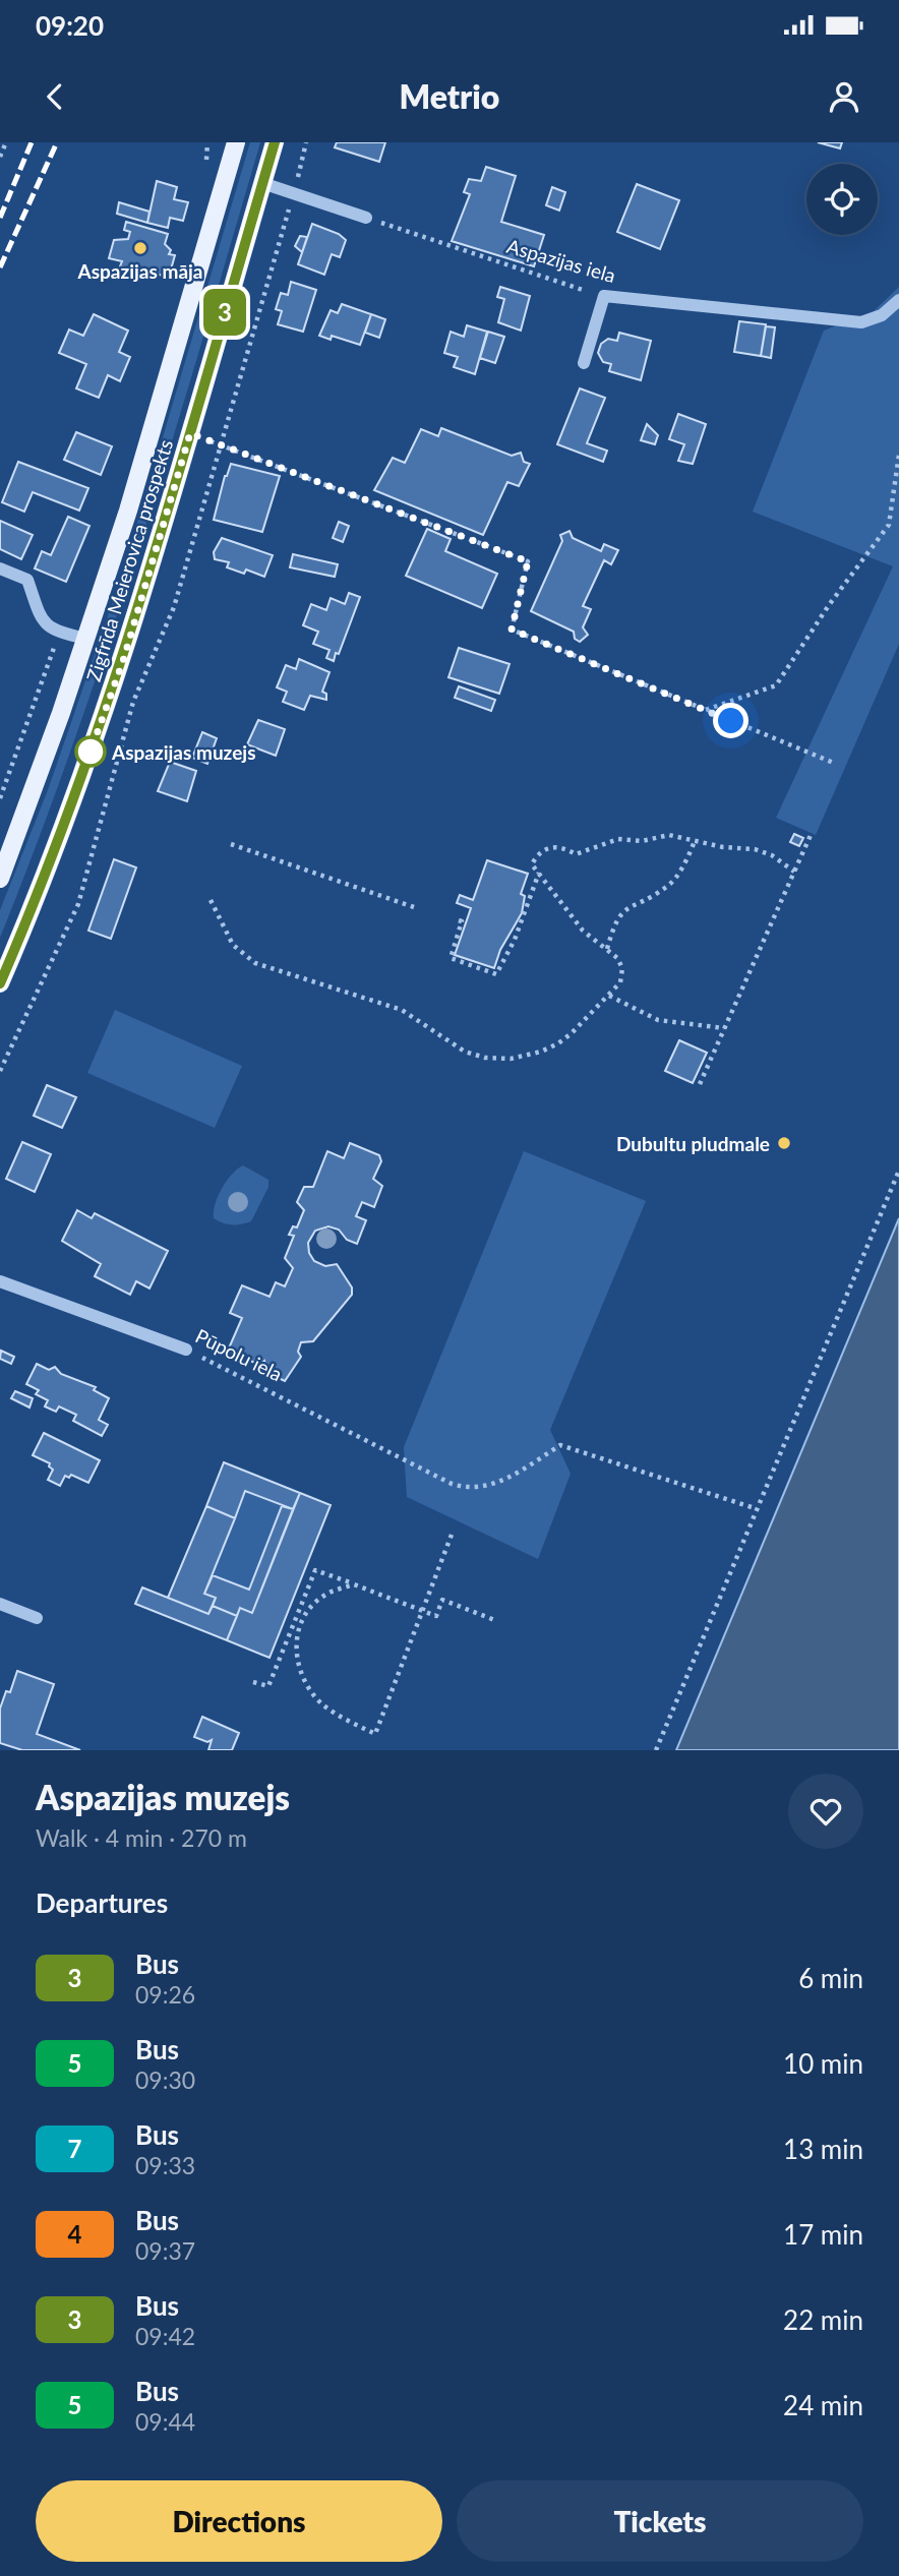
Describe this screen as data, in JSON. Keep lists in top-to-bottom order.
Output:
{
  "streets": {
    "main road": ["Zigfrīda Meierovica prospekts"],
    "street": ["Aspazijas iela", "Pūpolu iela"]
  },
  "places": ["Aspazijas māja", "Aspazijas muzejs", "Dubultu pludmale"],
  "lines": ["bus line 3"],
  "page": {
    "status": "09:20",
    "header": "Metrio",
    "on_map": "3",
    "heading": [
      ["Aspazijas muzejs", "Walk · 4 min · 270 m"],
      "Departures"
    ],
    "list": [
      {
        "mark": "3",
        "name": "Bus",
        "note": "09:26",
        "value": "6 min"
      },
      {
        "mark": "5",
        "name": "Bus",
        "note": "09:30",
        "value": "10 min"
      },
      {
        "mark": "7",
        "name": "Bus",
        "note": "09:33",
        "value": "13 min"
      },
      {
        "mark": "4",
        "name": "Bus",
        "note": "09:37",
        "value": "17 min"
      },
      {
        "mark": "3",
        "name": "Bus",
        "note": "09:42",
        "value": "22 min"
      },
      {
        "mark": "5",
        "name": "Bus",
        "note": "09:44",
        "value": "24 min"
      }
    ],
    "buttons": ["Directions", "Tickets"]
  }
}
